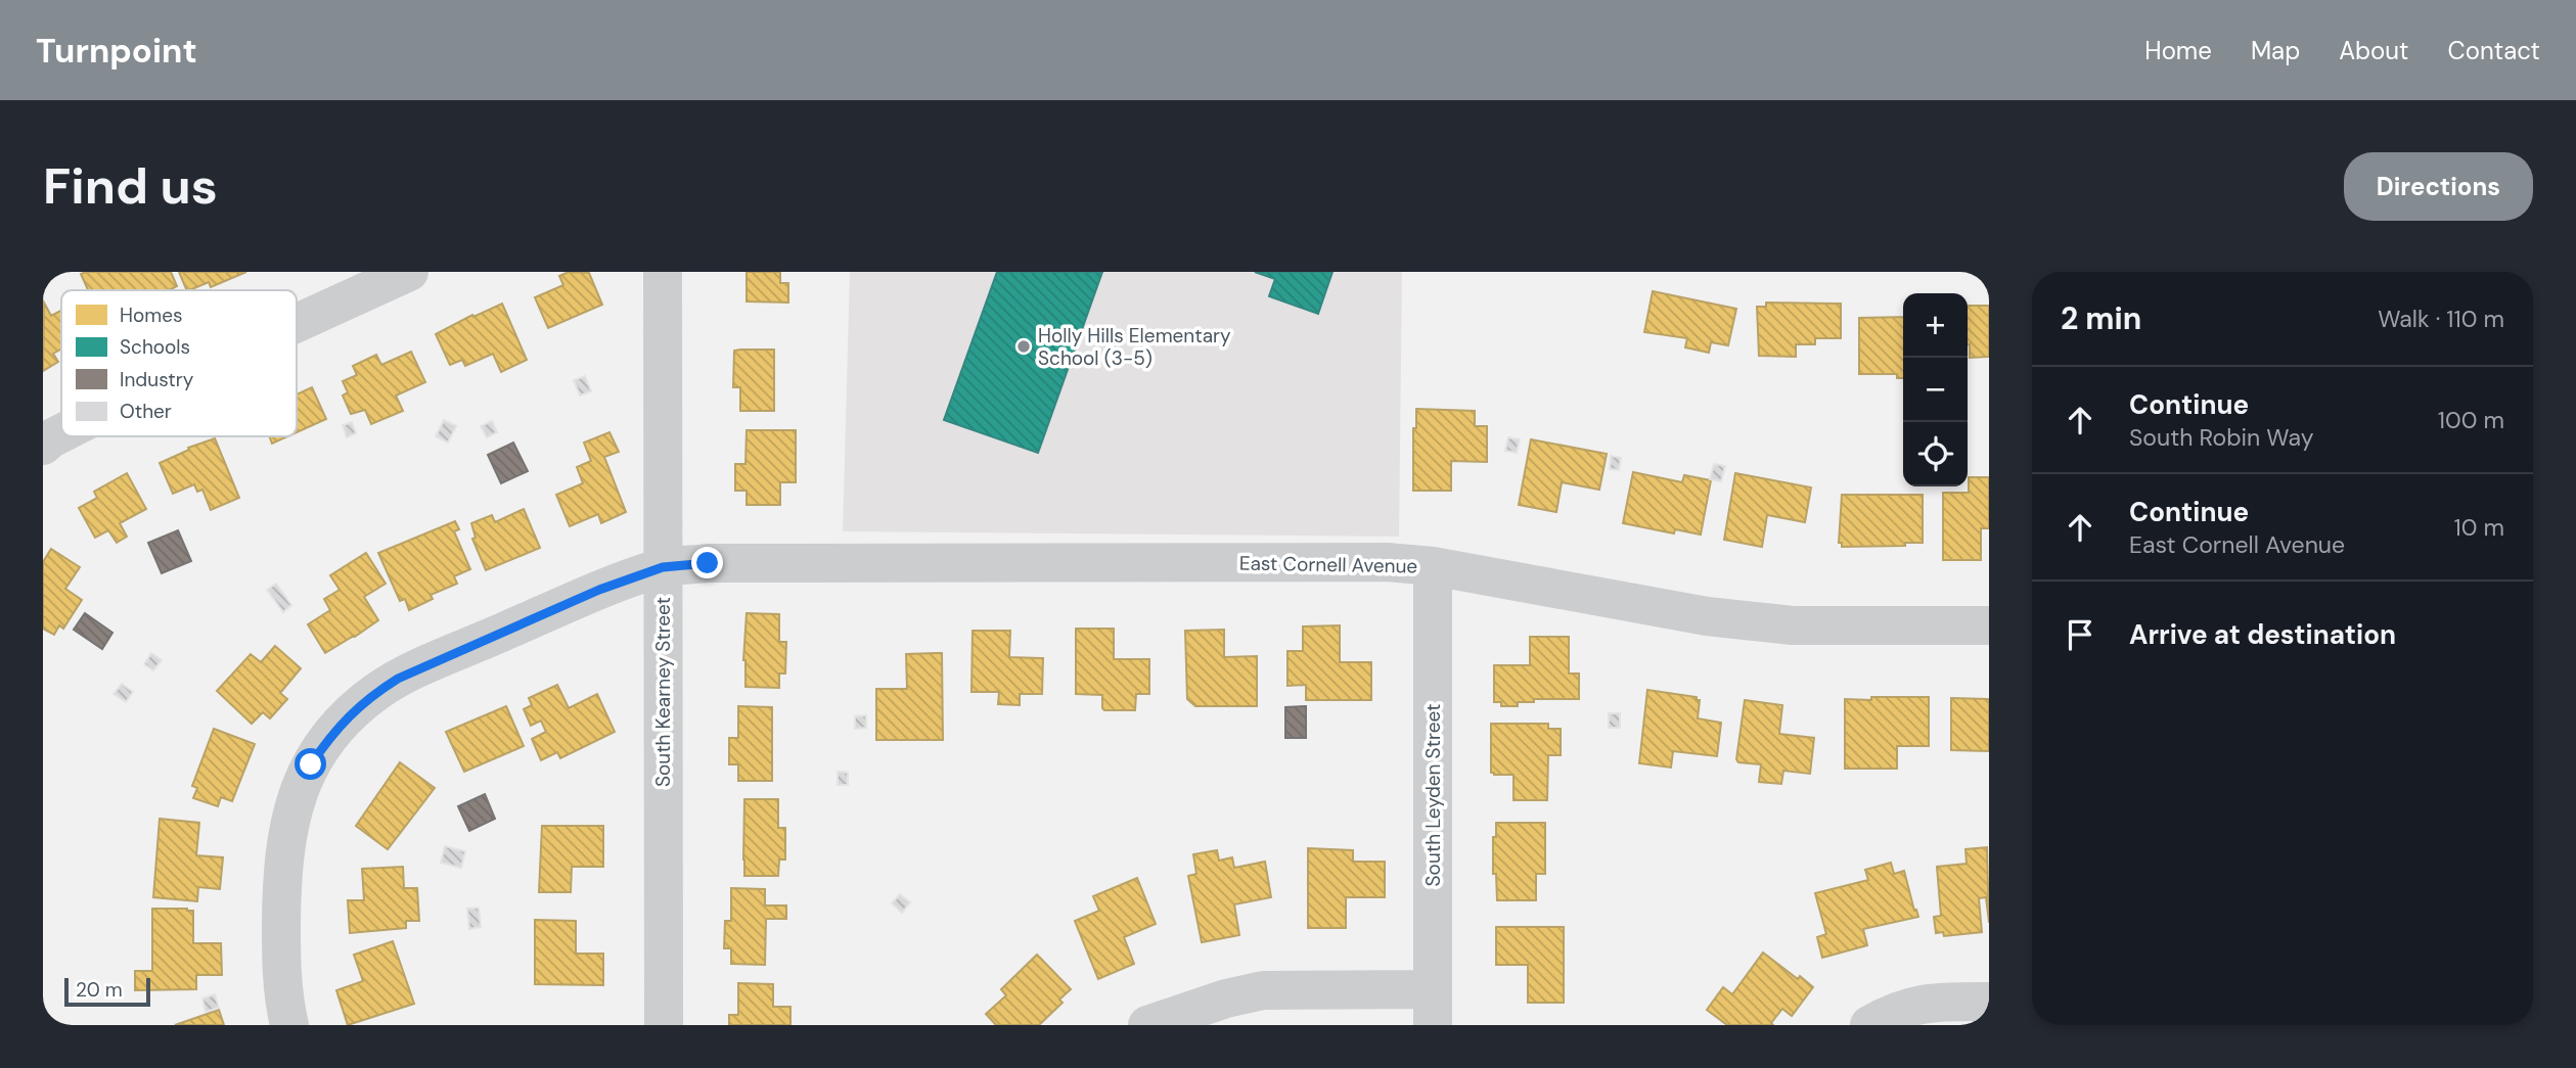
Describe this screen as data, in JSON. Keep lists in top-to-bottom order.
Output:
{
  "streets": {
    "street": ["East Cornell Avenue", "South Kearney Street", "South Leyden Street"]
  },
  "crossings": [
    ["East Cornell Avenue", "South Kearney Street"],
    ["East Cornell Avenue", "South Leyden Street"]
  ],
  "places": ["Holly Hills Elementary School (3-5)"],
  "legend": [
    "Homes",
    "Schools",
    "Industry",
    "Other"
  ],
  "scale_bar": "20 m",
  "page": {
    "header": "Turnpoint",
    "nav": [
      "Home",
      "Map",
      "About",
      "Contact"
    ],
    "buttons": "Directions",
    "title": "Find us",
    "heading": ["2 min", "Walk · 110 m"],
    "map_buttons": ["+", "−"],
    "list": [
      ["Continue", "South Robin Way", "100 m"],
      ["Continue", "East Cornell Avenue", "10 m"],
      "Arrive at destination"
    ],
    "scale": "20 m"
  }
}
